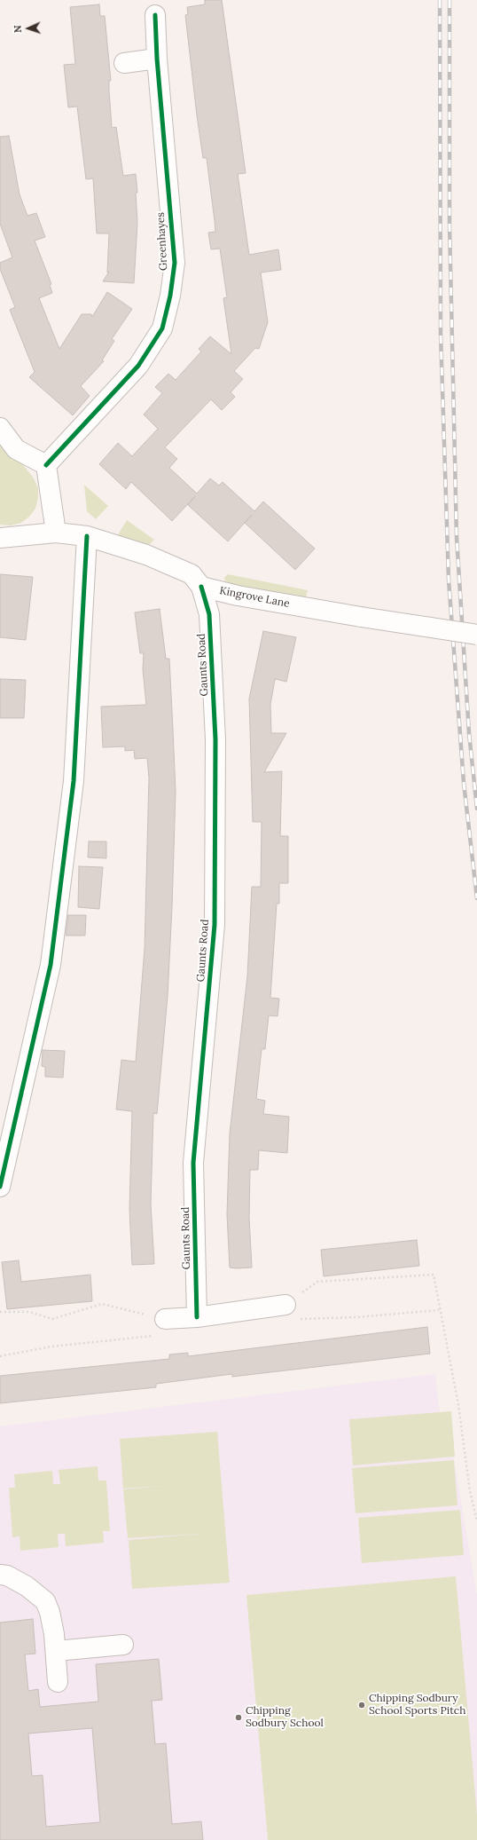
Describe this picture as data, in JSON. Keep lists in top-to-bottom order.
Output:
{
  "streets": {
    "street": ["Greenhayes", "Kingrove Lane", "Gaunts Road"]
  },
  "crossings": [
    ["Kingrove Lane", "Gaunts Road"]
  ],
  "places": ["Chipping Sodbury School Sports Pitch", "Chipping Sodbury School"],
  "north": "left"
}
